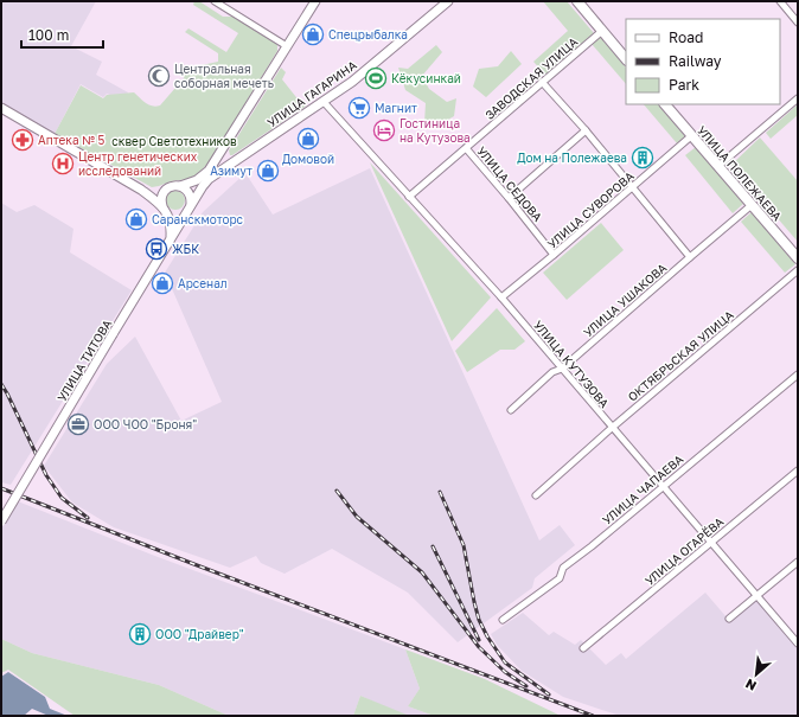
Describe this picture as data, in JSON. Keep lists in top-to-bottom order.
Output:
{
  "streets": {
    "main road": ["УЛИЦА ГАГАРИНА", "УЛИЦА ПОЛЕЖАЕВА", "УЛИЦА ТИТОВА"],
    "street": [
      "ЗАВОДСКАЯ УЛИЦА",
      "УЛИЦА СЕДОВА",
      "УЛИЦА СУВОРОВА",
      "УЛИЦА УШАКОВА",
      "ОКТЯБРЬСКАЯ УЛИЦА",
      "УЛИЦА КУТУЗОВА",
      "УЛИЦА ЧАПАЕВА",
      "УЛИЦА ОГАРЁВА"
    ]
  },
  "crossings": [
    ["ЗАВОДСКАЯ УЛИЦА", "УЛИЦА СЕДОВА"],
    ["ЗАВОДСКАЯ УЛИЦА", "УЛИЦА КУТУЗОВА"],
    ["УЛИЦА ГАГАРИНА", "УЛИЦА ТИТОВА"],
    ["УЛИЦА ГАГАРИНА", "УЛИЦА КУТУЗОВА"],
    ["УЛИЦА ПОЛЕЖАЕВА", "УЛИЦА СУВОРОВА"],
    ["УЛИЦА ПОЛЕЖАЕВА", "УЛИЦА УШАКОВА"],
    ["УЛИЦА СЕДОВА", "УЛИЦА СУВОРОВА"],
    ["УЛИЦА СУВОРОВА", "УЛИЦА КУТУЗОВА"],
    ["УЛИЦА УШАКОВА", "УЛИЦА КУТУЗОВА"],
    ["ОКТЯБРЬСКАЯ УЛИЦА", "УЛИЦА КУТУЗОВА"],
    ["УЛИЦА КУТУЗОВА", "УЛИЦА ЧАПАЕВА"],
    ["УЛИЦА КУТУЗОВА", "УЛИЦА ОГАРЁВА"]
  ],
  "parks": ["сквер Светотехников"],
  "places": {
    "shop": [
      "Спецрыбалка",
      "Домовой",
      "Азимут",
      "Саранскмоторс",
      "Арсенал"
    ],
    "mosque": ["Центральная соборная мечеть"],
    "sports": ["Кёкусинкай"],
    "supermarket": ["Магнит"],
    "hotel": ["Гостиница на Кутузова"],
    "pharmacy": ["Аптека № 5"],
    "building": ["Дом на Полежаева", "ООО \"Драйвер\""],
    "hospital": ["Центр генетических исследований"],
    "bus stop": ["ЖБК"],
    "office": ["ООО ЧОО \"Броня\""]
  },
  "legend": ["Road", "Railway", "Park"],
  "scale_bar": "100 m",
  "north": "bottom left"
}
